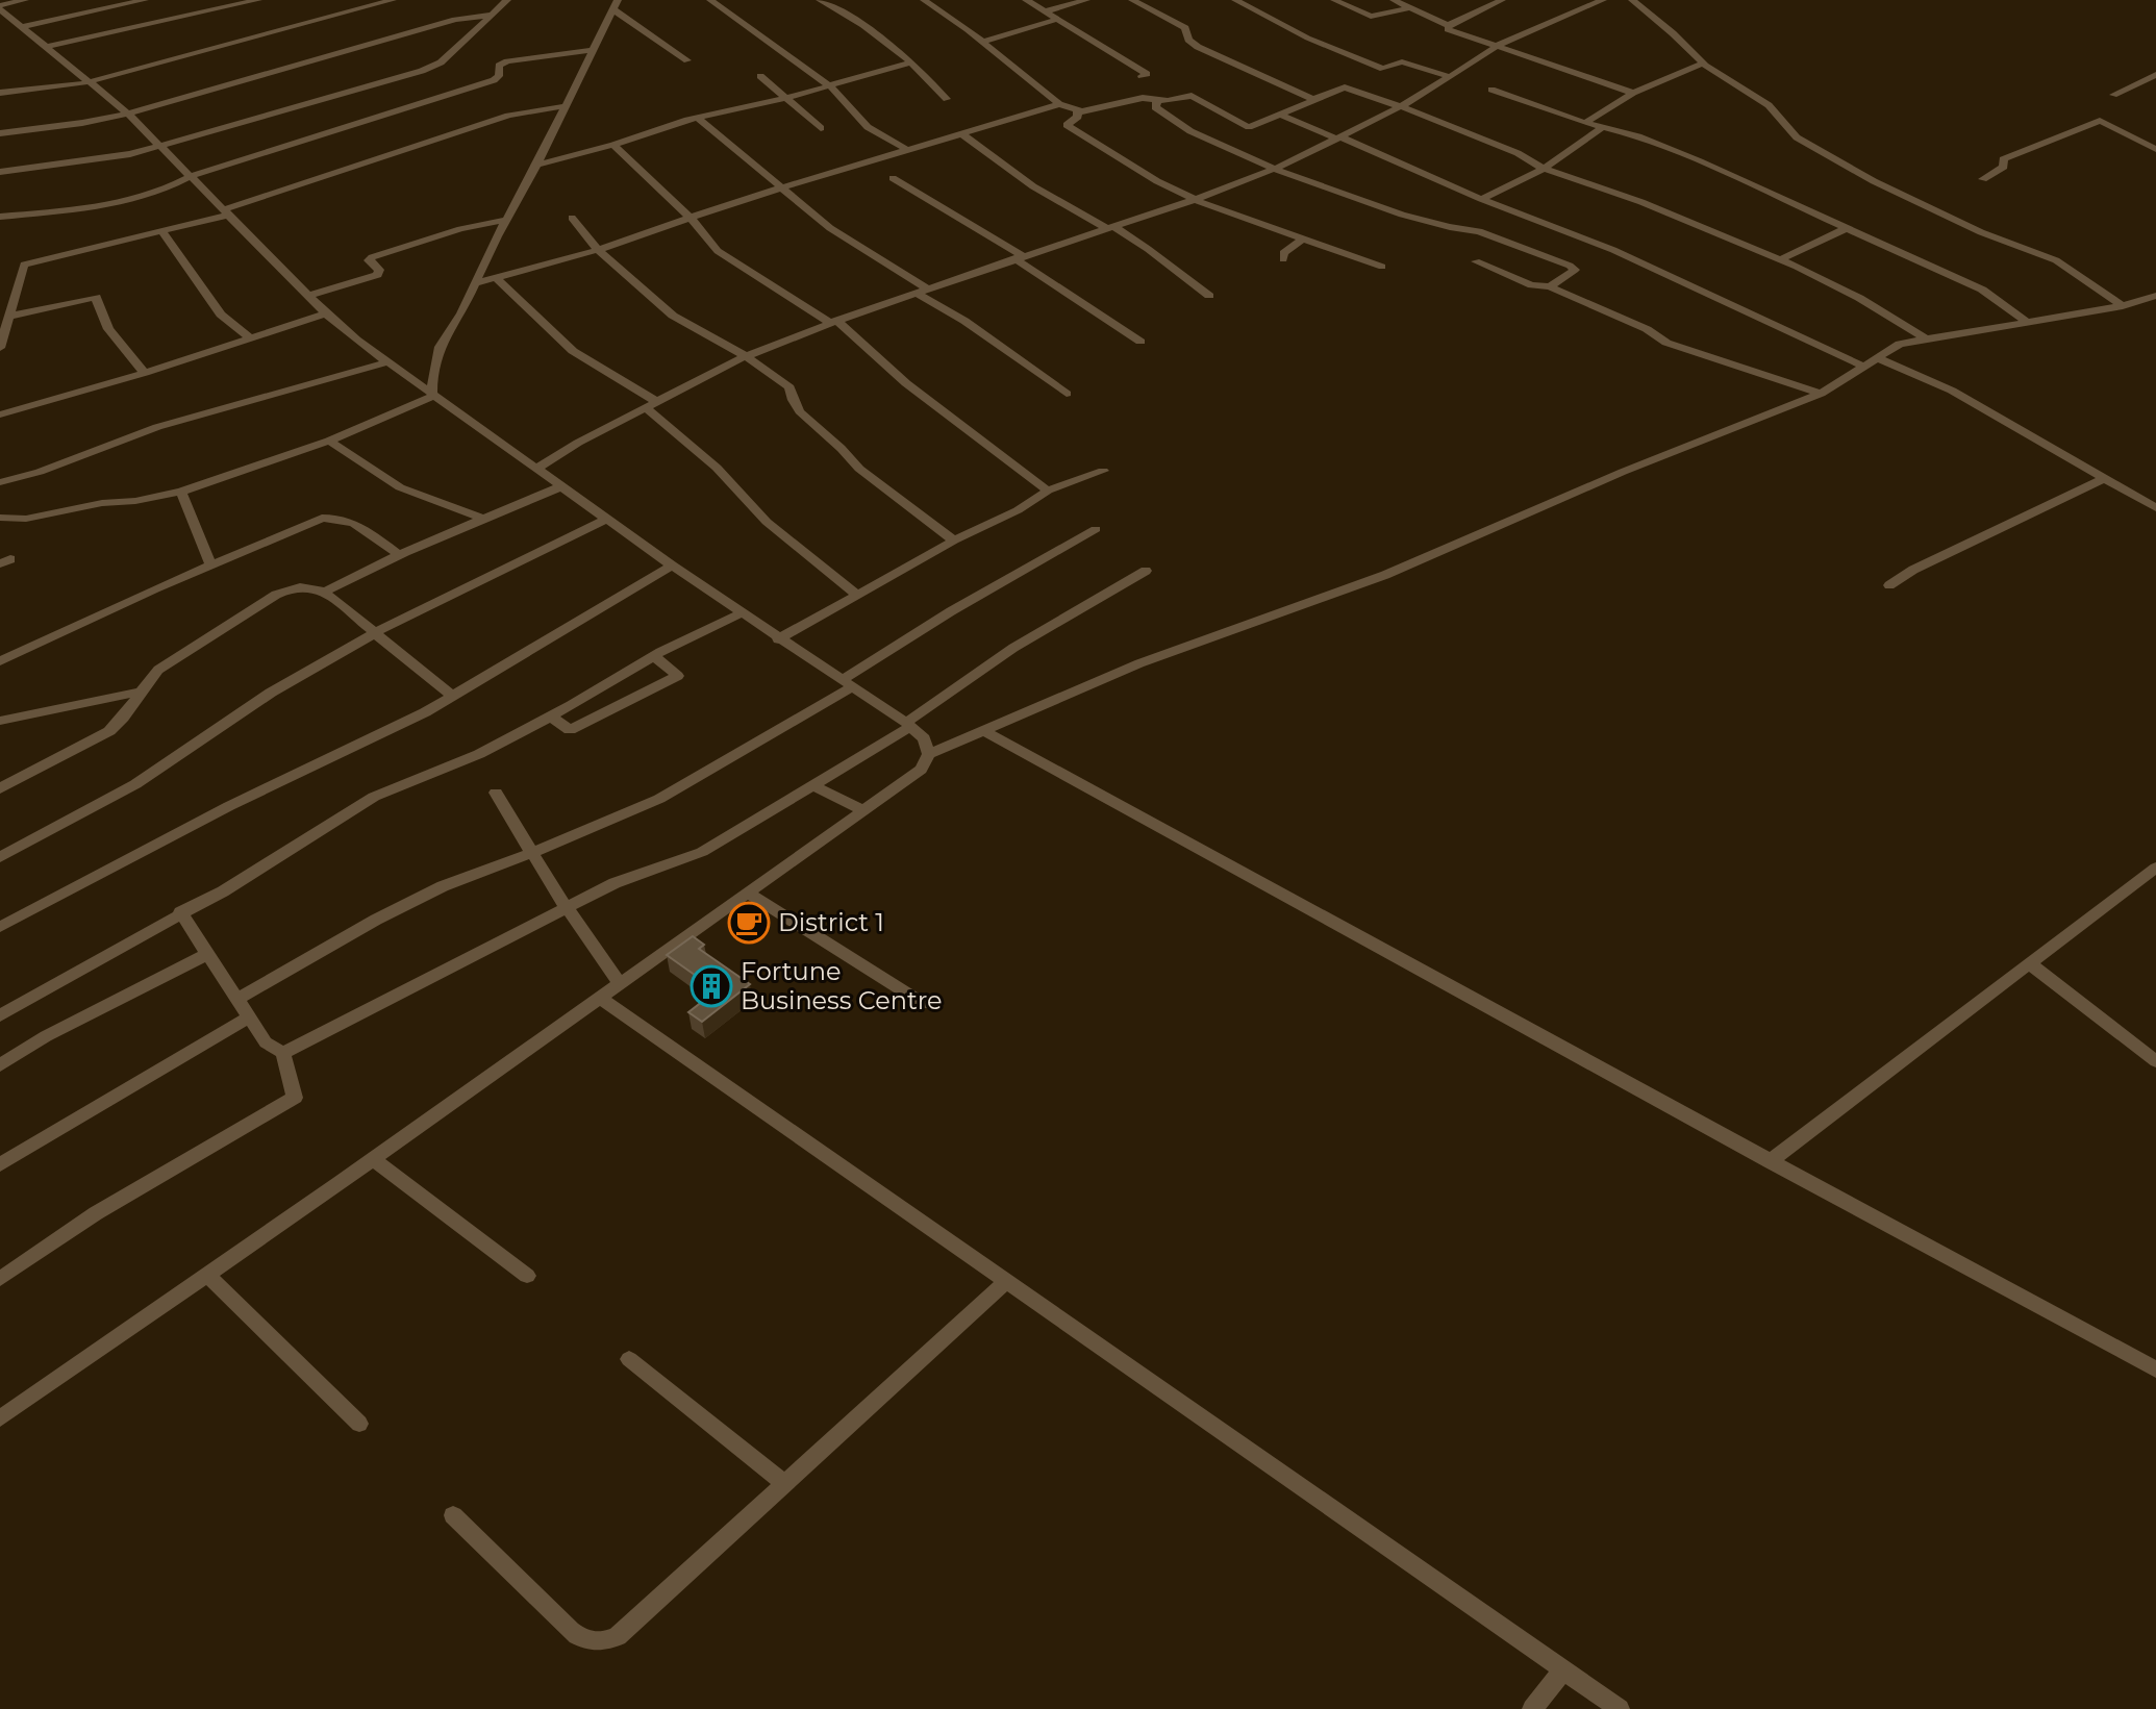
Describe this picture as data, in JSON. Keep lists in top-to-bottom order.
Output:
{
  "places": {
    "cafe": ["District 1"],
    "building": ["Fortune Business Centre"]
  }
}
